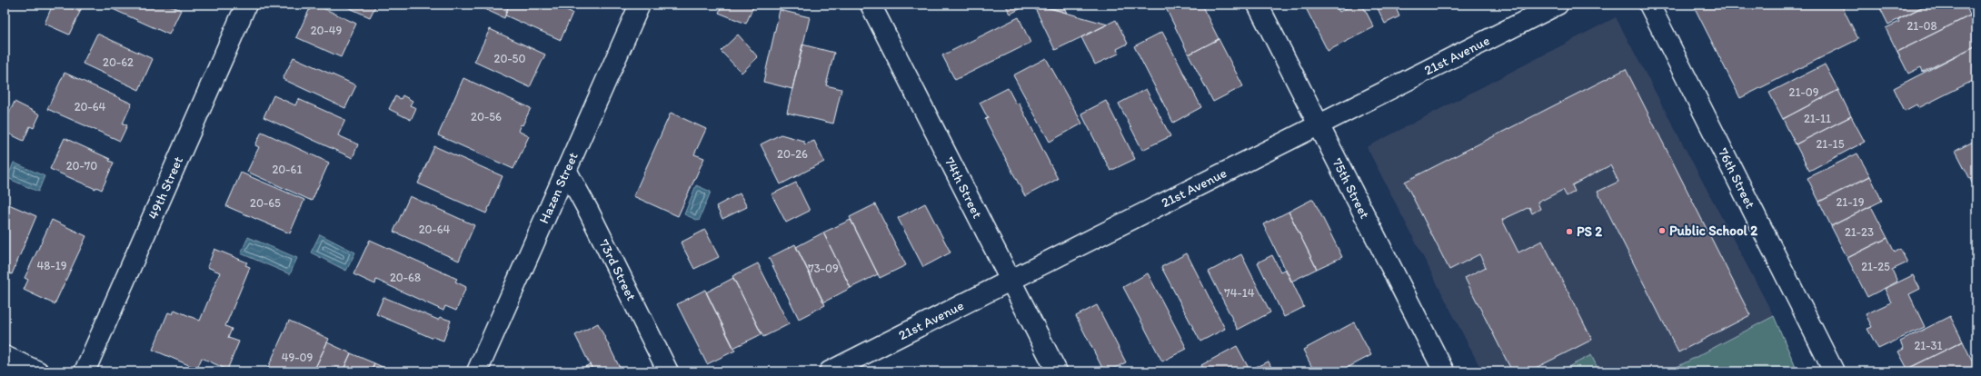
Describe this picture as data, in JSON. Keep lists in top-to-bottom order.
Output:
{
  "streets": {
    "street": [
      "21st Avenue",
      "76th Street",
      "49th Street",
      "Hazen Street",
      "74th Street",
      "75th Street",
      "73rd Street"
    ]
  },
  "crossings": [
    ["21st Avenue", "74th Street"],
    ["21st Avenue", "75th Street"],
    ["Hazen Street", "73rd Street"]
  ],
  "places": ["Public School 2", "PS 2"],
  "house_numbers": [
    "21-08",
    "20-49",
    "20-50",
    "20-62",
    "21-09",
    "20-64",
    "20-56",
    "21-11",
    "21-15",
    "20-26",
    "20-70",
    "20-61",
    "21-19",
    "20-65",
    "20-64",
    "21-23",
    "48-19",
    "21-25",
    "73-09",
    "20-68",
    "74-14",
    "21-31",
    "49-09"
  ]
}
